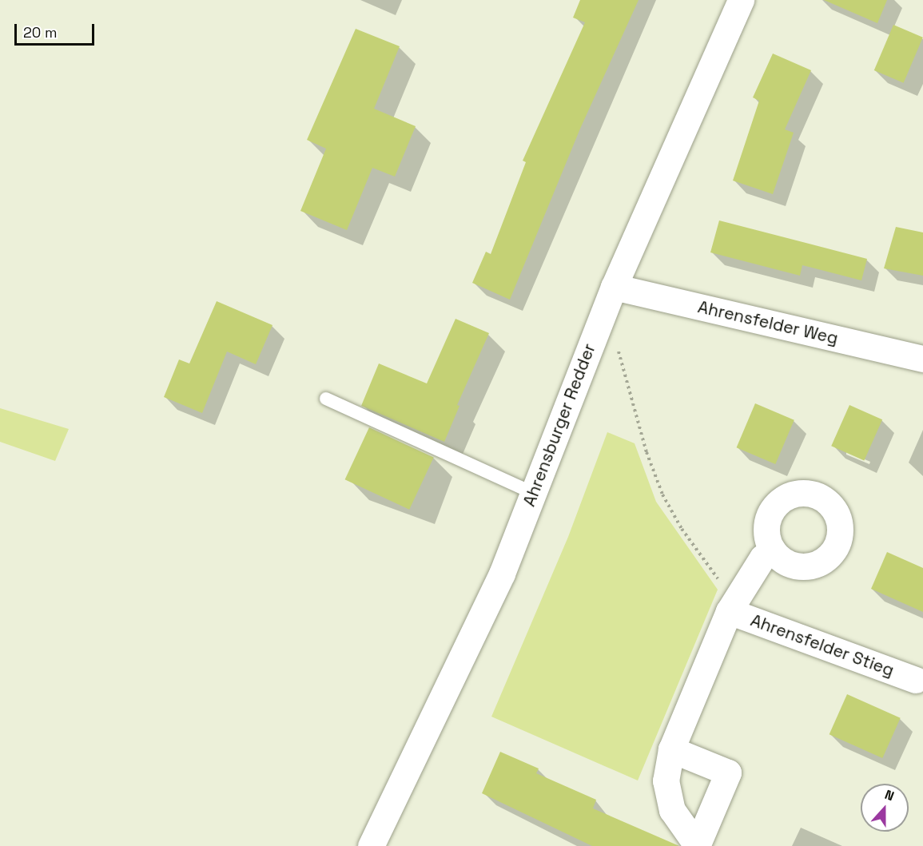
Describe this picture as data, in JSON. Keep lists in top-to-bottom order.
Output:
{
  "streets": {
    "street": ["Ahrensfelder Weg", "Ahrensburger Redder", "Ahrensfelder Stieg"]
  },
  "crossings": [
    ["Ahrensfelder Weg", "Ahrensburger Redder"]
  ],
  "scale_bar": "20 m",
  "north": "top"
}
